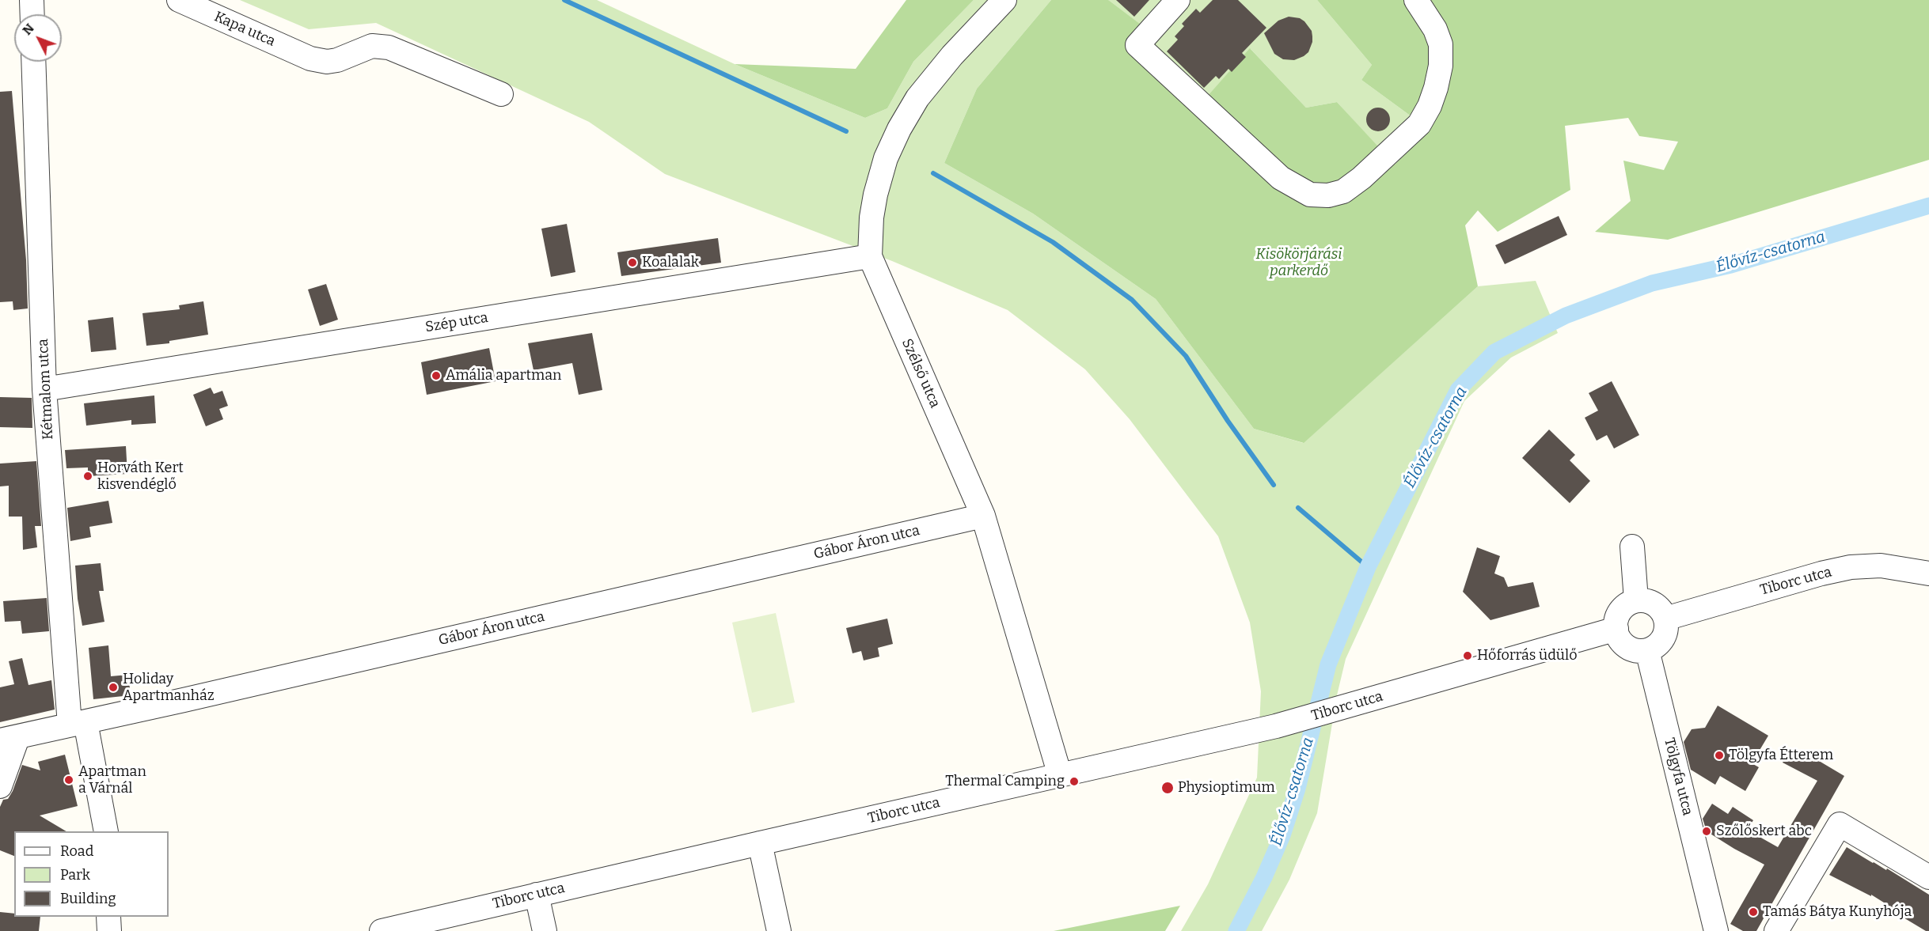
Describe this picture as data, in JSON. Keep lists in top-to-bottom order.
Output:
{
  "streets": {
    "street": [
      "Kapa utca",
      "Szép utca",
      "Szélső utca",
      "Kétmalom utca",
      "Gábor Áron utca",
      "Tiborc utca",
      "Tölgyfa utca"
    ]
  },
  "crossings": [
    ["Szép utca", "Szélső utca"],
    ["Szép utca", "Kétmalom utca"],
    ["Szélső utca", "Gábor Áron utca"],
    ["Szélső utca", "Tiborc utca"],
    ["Kétmalom utca", "Gábor Áron utca"],
    ["Tiborc utca", "Tölgyfa utca"]
  ],
  "water": ["Élővíz-csatorna"],
  "parks": ["Kisökörjárási parkerdő"],
  "places": [
    "Koalalak",
    "Amália apartman",
    "Horváth Kert kisvendéglő",
    "Hőforrás üdülő",
    "Holiday Apartmanház",
    "Tölgyfa Étterem",
    "Apartman a Várnál",
    "Thermal Camping",
    "Physioptimum",
    "Szőlőskert abc",
    "Tamás Bátya Kunyhója"
  ],
  "legend": ["Road", "Park", "Building"],
  "north": "top left"
}
